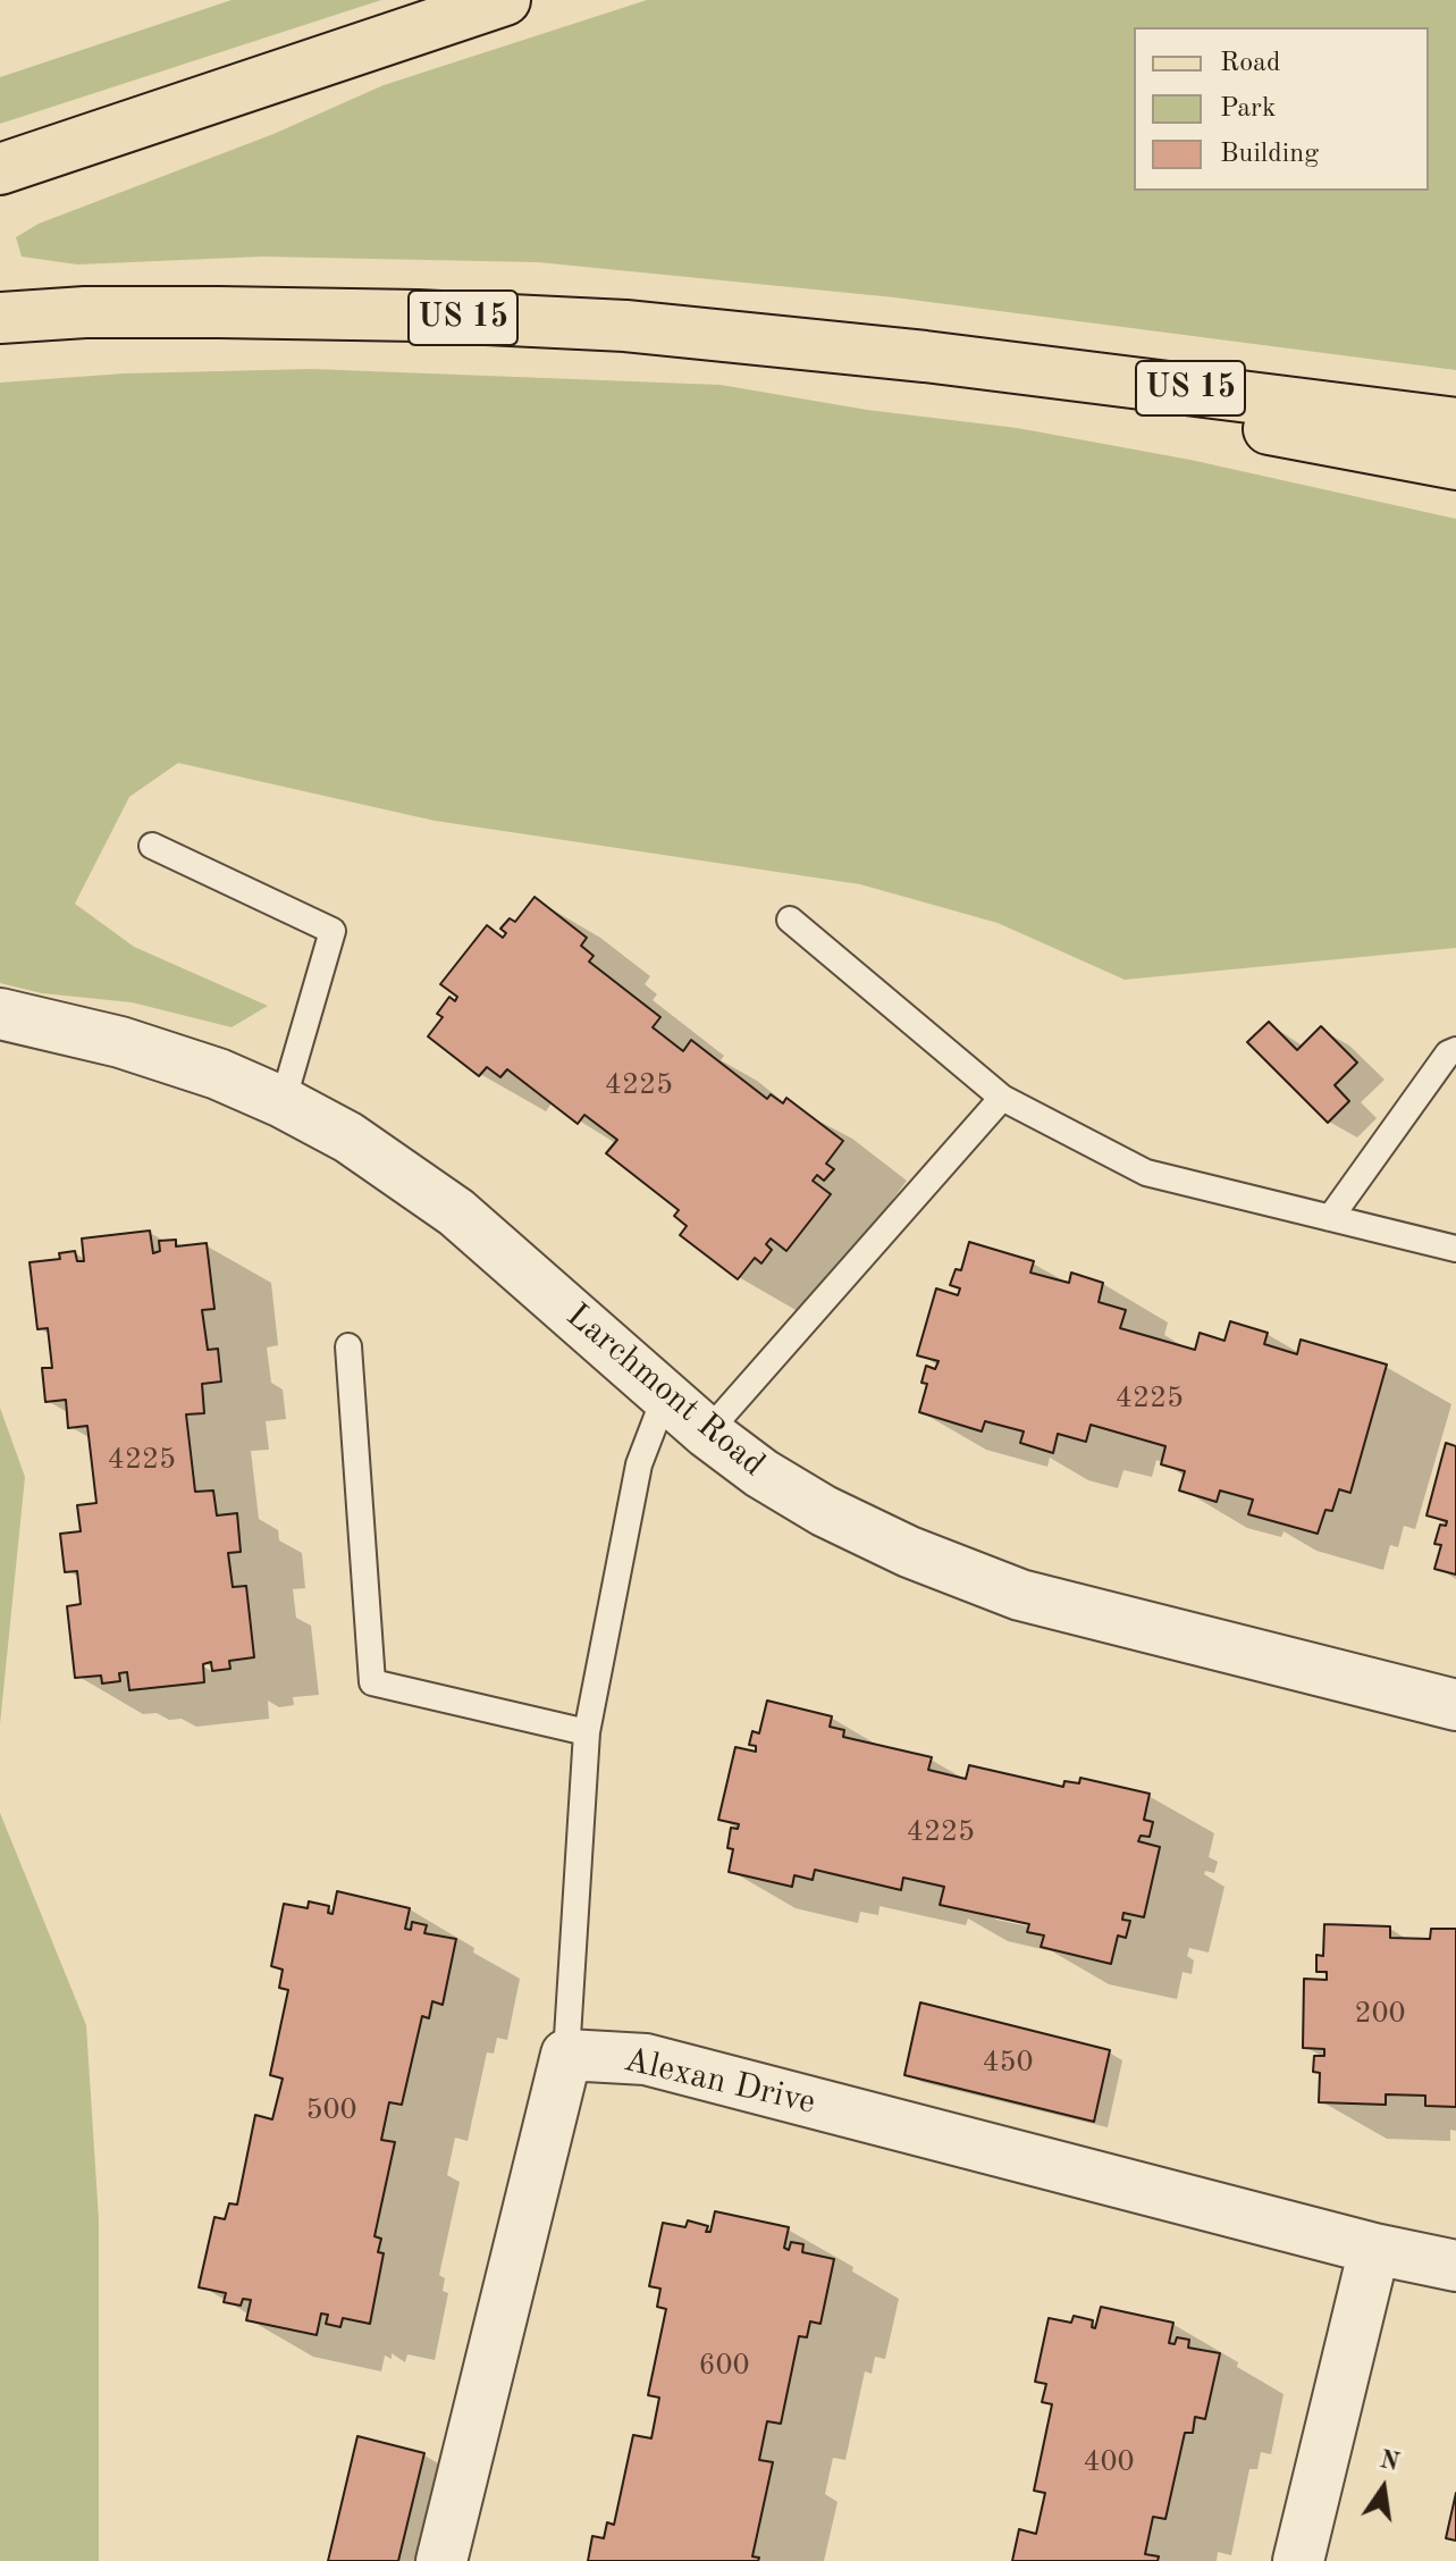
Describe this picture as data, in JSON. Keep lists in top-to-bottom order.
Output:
{
  "streets": {
    "main road": ["US 15"],
    "street": ["Larchmont Road", "Alexan Drive"]
  },
  "house_numbers": [
    "4225",
    "4225",
    "4225",
    "4225",
    "200",
    "450",
    "500",
    "600",
    "400"
  ],
  "legend": ["Road", "Park", "Building"],
  "north": "top"
}
